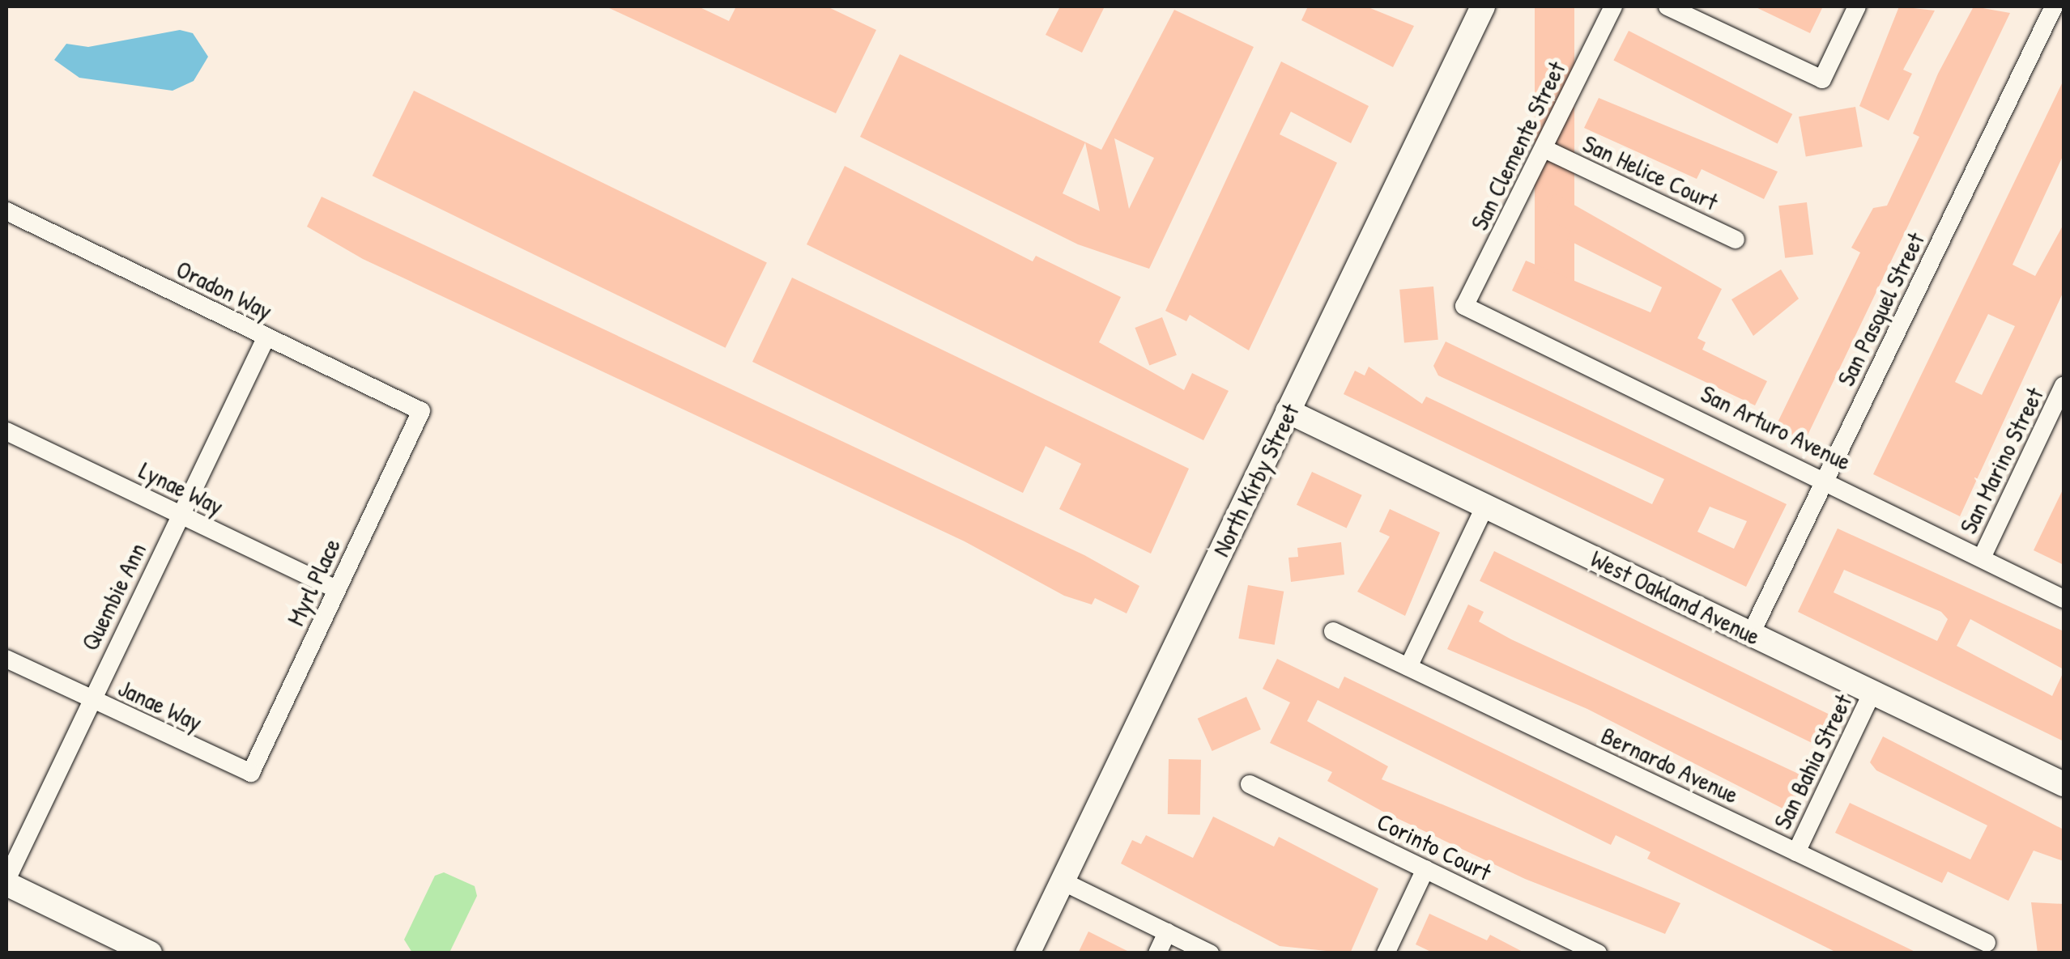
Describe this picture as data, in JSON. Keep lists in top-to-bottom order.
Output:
{
  "streets": {
    "street": [
      "San Clemente Street",
      "San Helice Court",
      "Oradon Way",
      "San Pasquel Street",
      "San Arturo Avenue",
      "San Marino Street",
      "North Kirby Street",
      "Lynae Way",
      "Myrl Place",
      "Quembie Ann",
      "West Oakland Avenue",
      "Janae Way",
      "San Bahia Street",
      "Bernardo Avenue",
      "Corinto Court"
    ]
  },
  "crossings": [
    ["San Clemente Street", "San Helice Court"],
    ["San Clemente Street", "San Arturo Avenue"],
    ["Oradon Way", "Myrl Place"],
    ["Oradon Way", "Quembie Ann"],
    ["San Pasquel Street", "San Arturo Avenue"],
    ["San Pasquel Street", "West Oakland Avenue"],
    ["San Arturo Avenue", "San Marino Street"],
    ["North Kirby Street", "West Oakland Avenue"],
    ["Lynae Way", "Myrl Place"],
    ["Lynae Way", "Quembie Ann"],
    ["Myrl Place", "Janae Way"],
    ["Quembie Ann", "Janae Way"],
    ["West Oakland Avenue", "San Bahia Street"],
    ["San Bahia Street", "Bernardo Avenue"]
  ]
}
